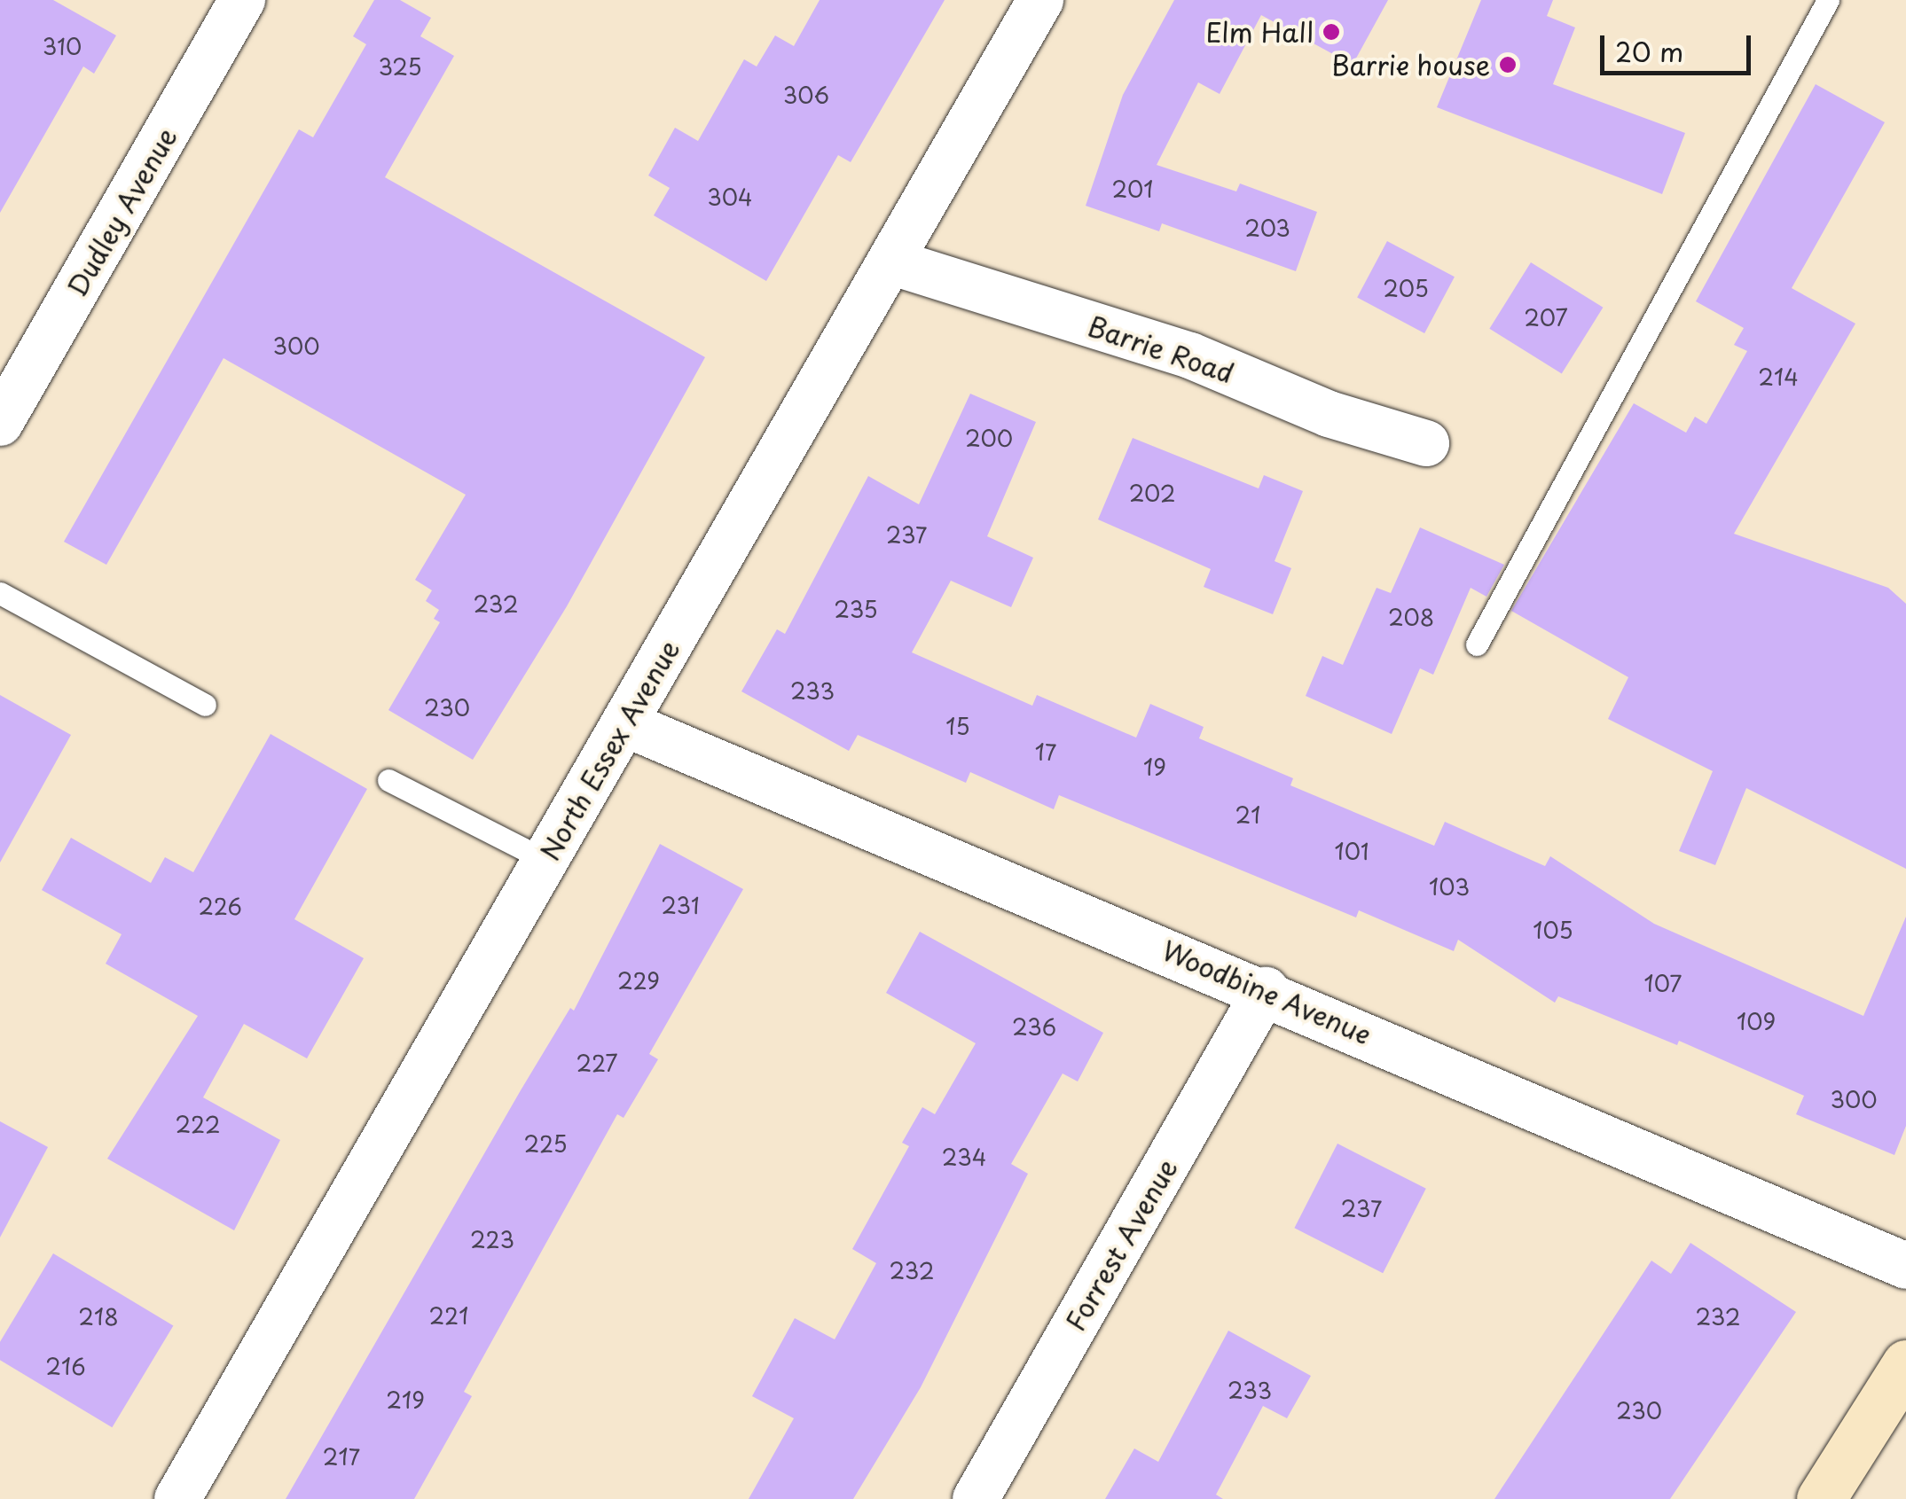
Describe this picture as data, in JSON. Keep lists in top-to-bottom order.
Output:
{
  "streets": {
    "street": [
      "Dudley Avenue",
      "Barrie Road",
      "North Essex Avenue",
      "Woodbine Avenue",
      "Forrest Avenue"
    ]
  },
  "crossings": [
    ["Barrie Road", "North Essex Avenue"],
    ["North Essex Avenue", "Woodbine Avenue"],
    ["Woodbine Avenue", "Forrest Avenue"]
  ],
  "places": ["Elm Hall", "Barrie house"],
  "house_numbers": [
    "310",
    "325",
    "306",
    "201",
    "304",
    "203",
    "205",
    "207",
    "300",
    "214",
    "200",
    "202",
    "237",
    "232",
    "235",
    "208",
    "233",
    "230",
    "15",
    "17",
    "19",
    "21",
    "101",
    "103",
    "231",
    "226",
    "105",
    "229",
    "107",
    "109",
    "236",
    "227",
    "300",
    "222",
    "225",
    "234",
    "237",
    "223",
    "232",
    "221",
    "218",
    "232",
    "216",
    "233",
    "219",
    "230",
    "217"
  ],
  "scale_bar": "20 m"
}
